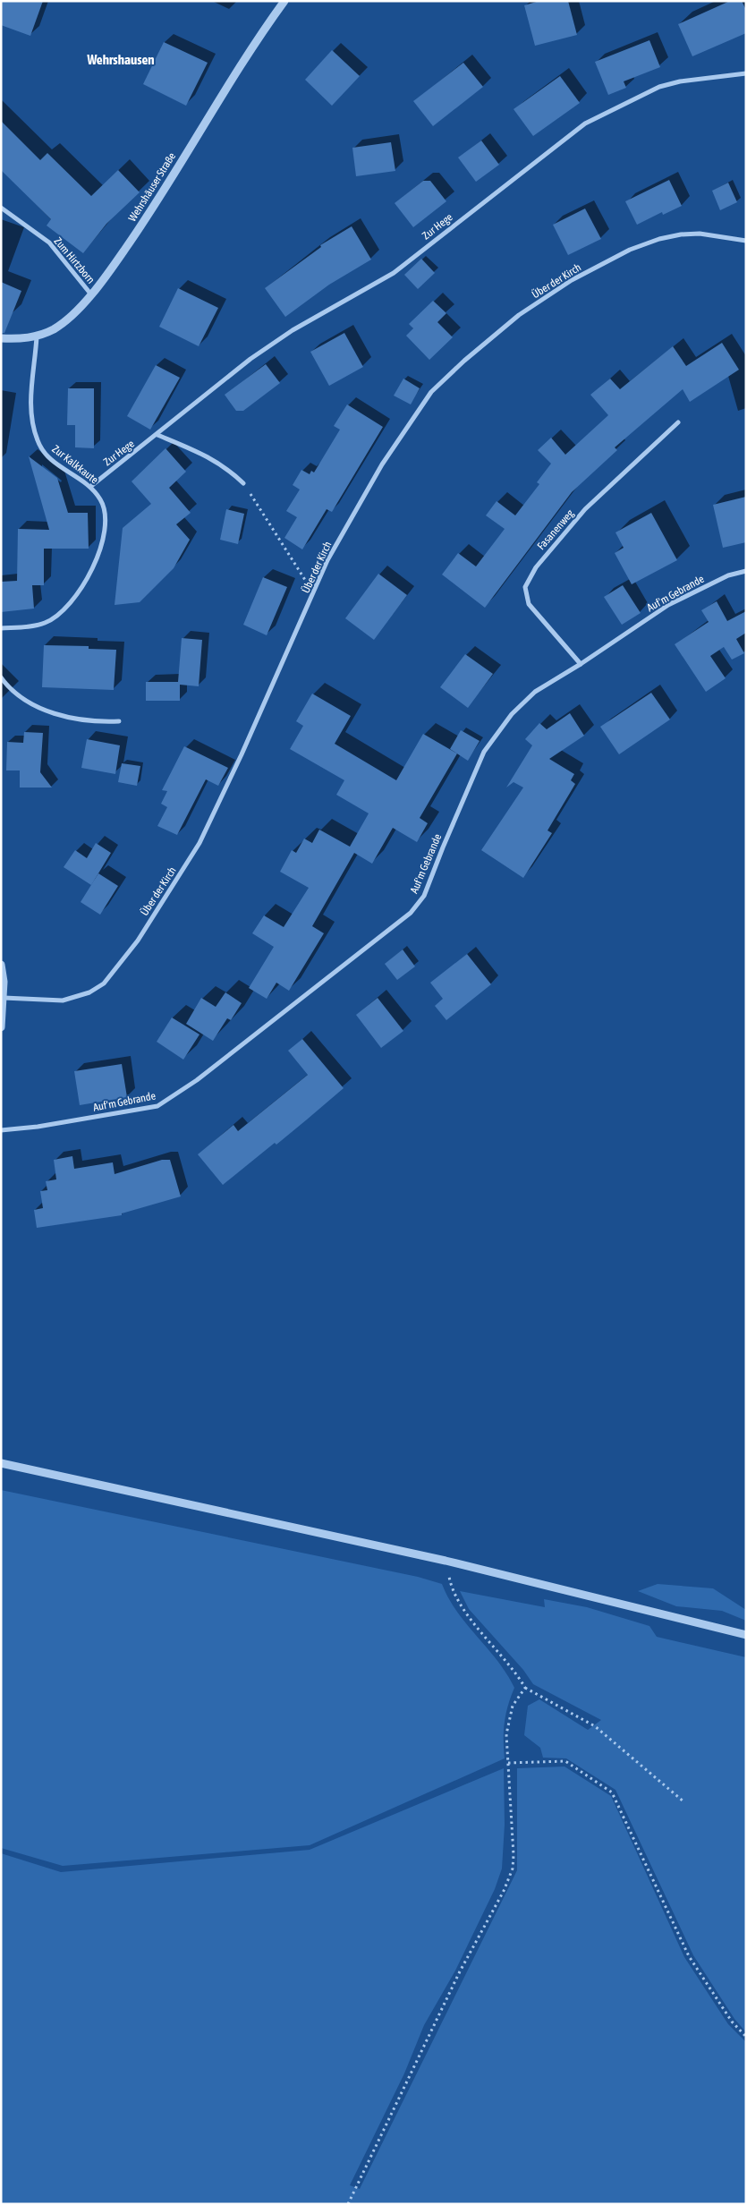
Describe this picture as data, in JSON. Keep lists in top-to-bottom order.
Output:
{
  "streets": {
    "street": [
      "Wehrshäuser Straße",
      "Zur Hege",
      "Zum Hirtzborn",
      "Über der Kirch",
      "Zur Kalkkaute",
      "Fasanenweg",
      "Auf'm Gebrande"
    ]
  },
  "crossings": [
    ["Wehrshäuser Straße", "Zum Hirtzborn"],
    ["Wehrshäuser Straße", "Zur Kalkkaute"],
    ["Zur Hege", "Zur Kalkkaute"],
    ["Fasanenweg", "Auf'm Gebrande"]
  ],
  "districts": ["Wehrshausen"]
}
